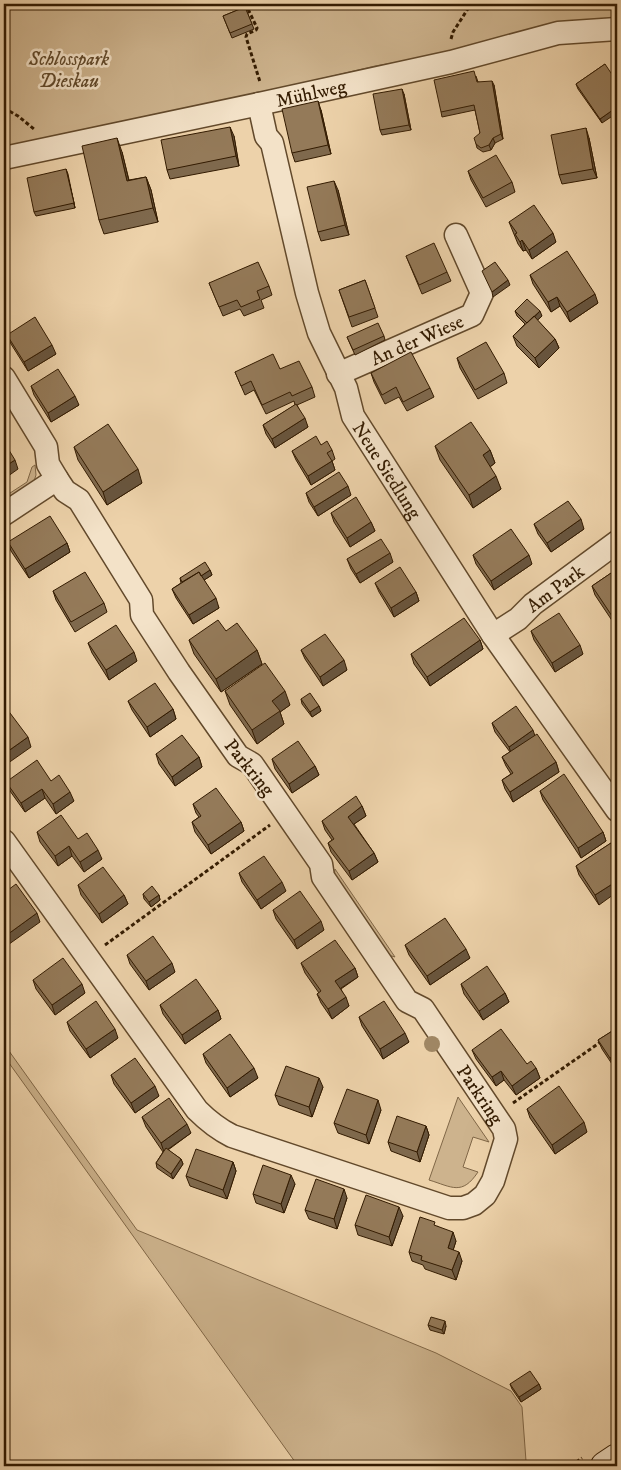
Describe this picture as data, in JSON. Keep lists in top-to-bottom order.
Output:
{
  "streets": {
    "street": [
      "Mühlweg",
      "An der Wiese",
      "Neue Siedlung",
      "Am Park",
      "Parkring"
    ]
  },
  "crossings": [
    ["Mühlweg", "Neue Siedlung"],
    ["An der Wiese", "Neue Siedlung"],
    ["Neue Siedlung", "Am Park"]
  ],
  "parks": ["Schlosspark Dieskau"]
}
